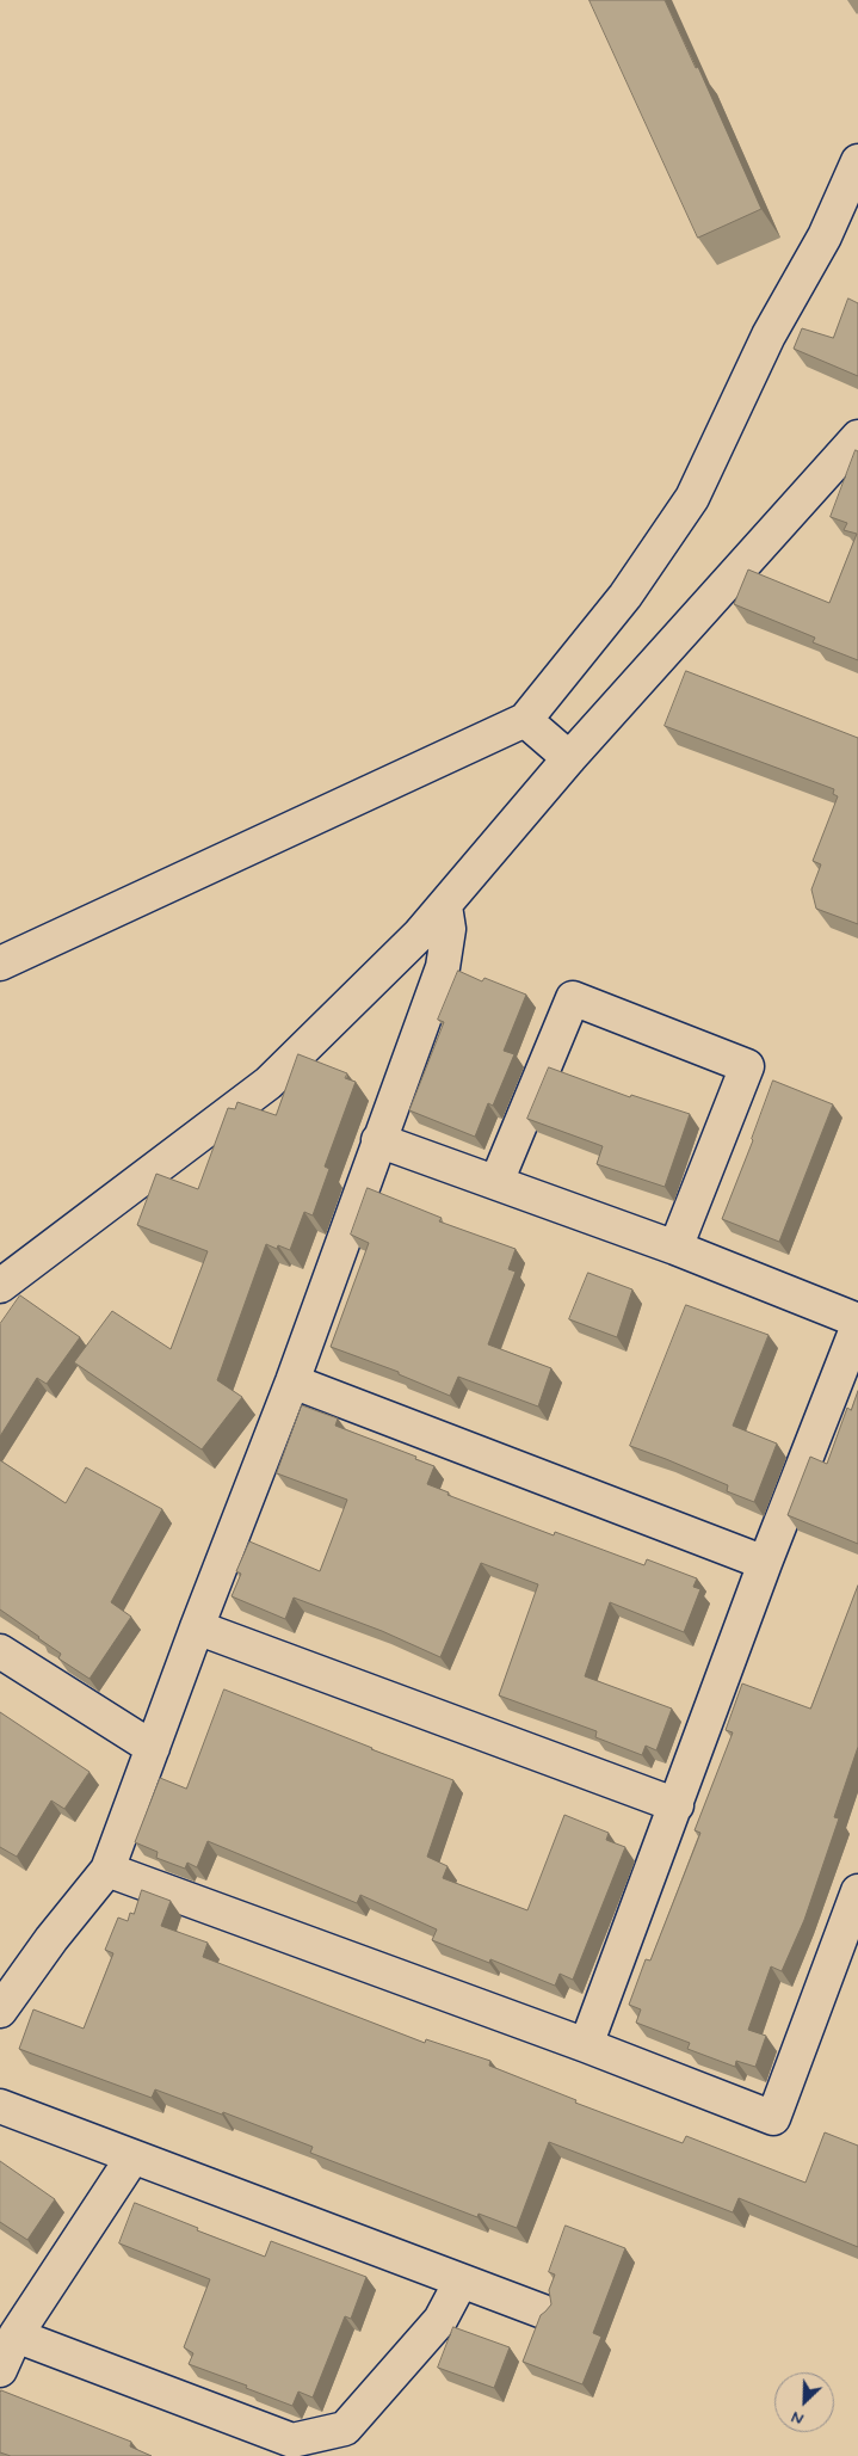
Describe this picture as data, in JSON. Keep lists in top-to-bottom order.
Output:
{
  "north": "bottom left"
}
